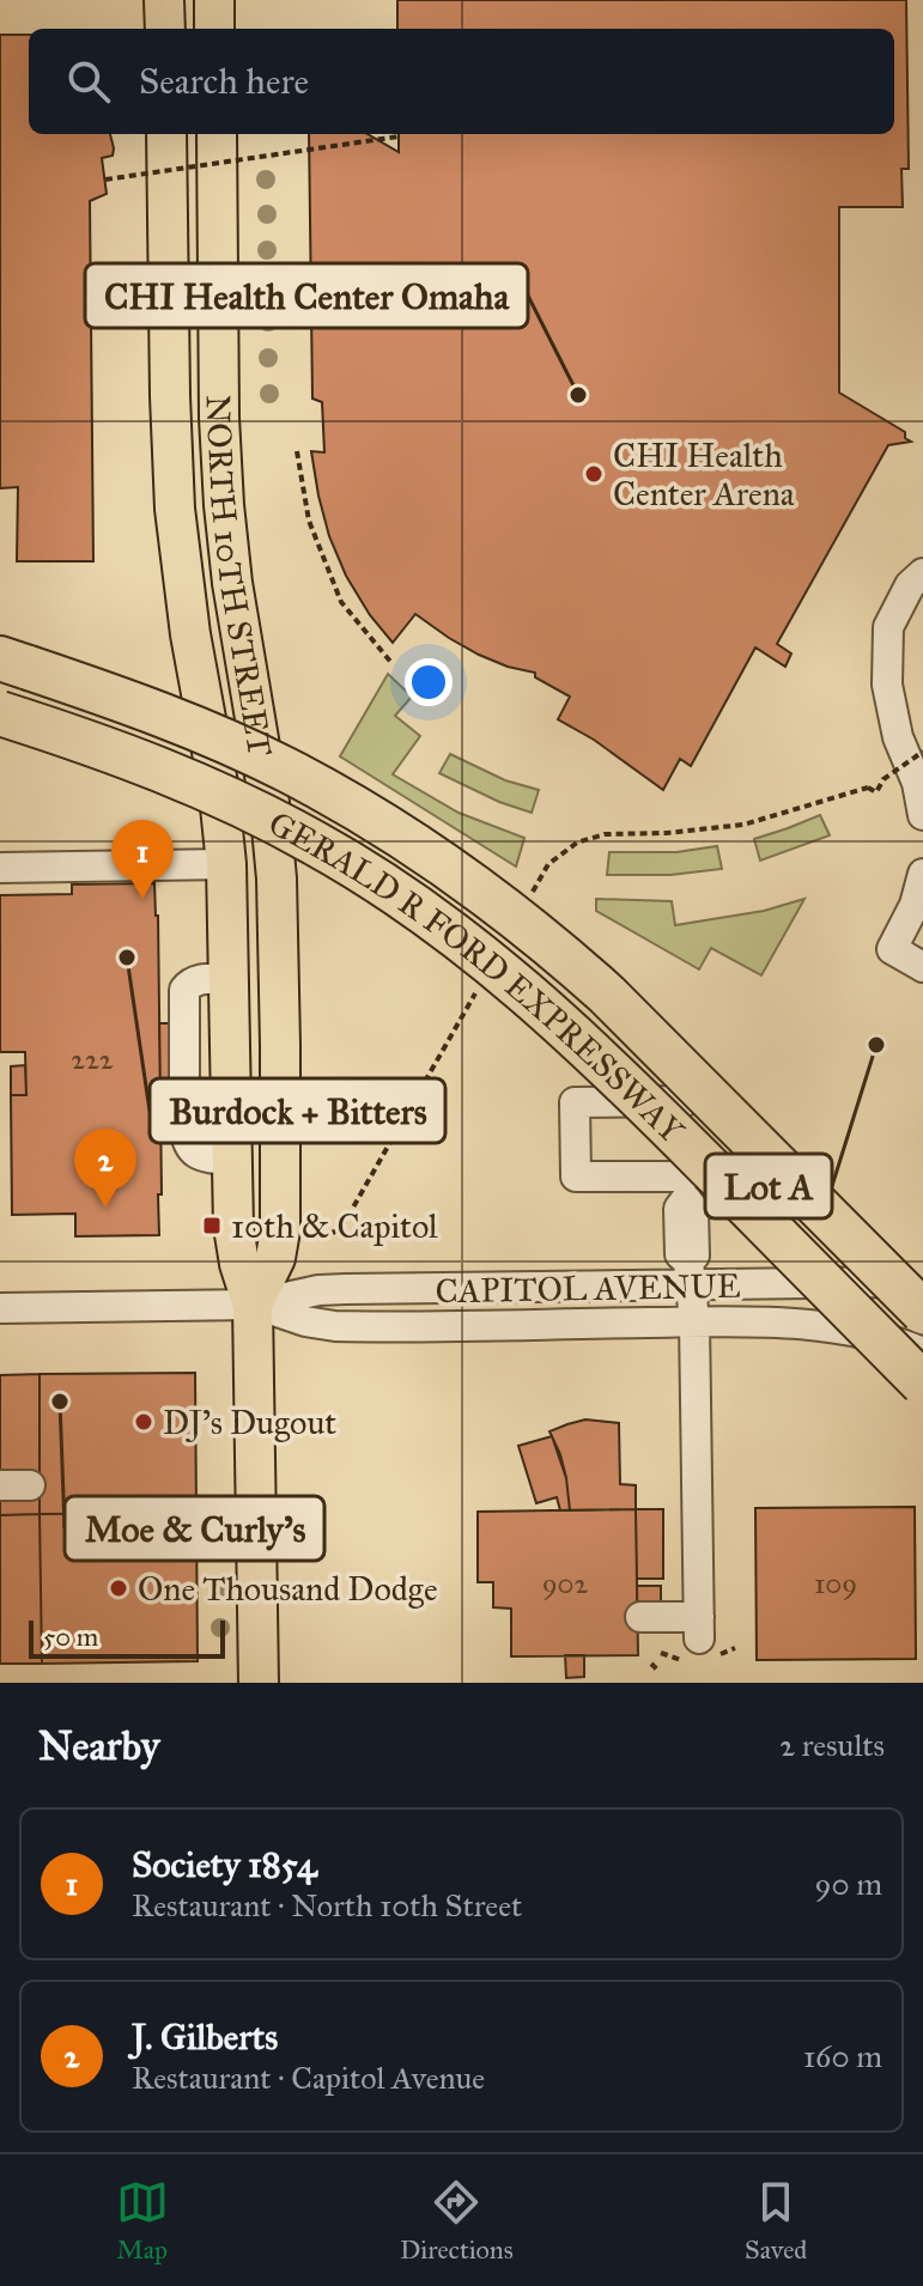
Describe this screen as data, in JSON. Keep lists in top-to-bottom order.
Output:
{
  "streets": {
    "highway": ["GERALD R FORD EXPRESSWAY"],
    "main road": ["NORTH 10TH STREET"],
    "street": ["CAPITOL AVENUE"]
  },
  "crossings": [
    ["NORTH 10TH STREET", "CAPITOL AVENUE"]
  ],
  "places": {
    "other": [
      "CHI Health Center Omaha",
      "CHI Health Center Arena",
      "Burdock + Bitters",
      "Lot A",
      "Moe & Curly's",
      "DJ's Dugout",
      "One Thousand Dodge"
    ],
    "transit": ["10th & Capitol"]
  },
  "house_numbers": ["222", "902", "109"],
  "scale_bar": "50 m",
  "page": {
    "search": "Search here",
    "pins": ["1", "2"],
    "scale": "50 m",
    "heading": ["Nearby", "2 results"],
    "list": [
      {
        "mark": "1",
        "name": "Society 1854",
        "note": "Restaurant · North 10th Street",
        "value": "90 m"
      },
      {
        "mark": "2",
        "name": "J. Gilberts",
        "note": "Restaurant · Capitol Avenue",
        "value": "160 m"
      }
    ],
    "nav": ["Map", "Directions", "Saved"]
  }
}
